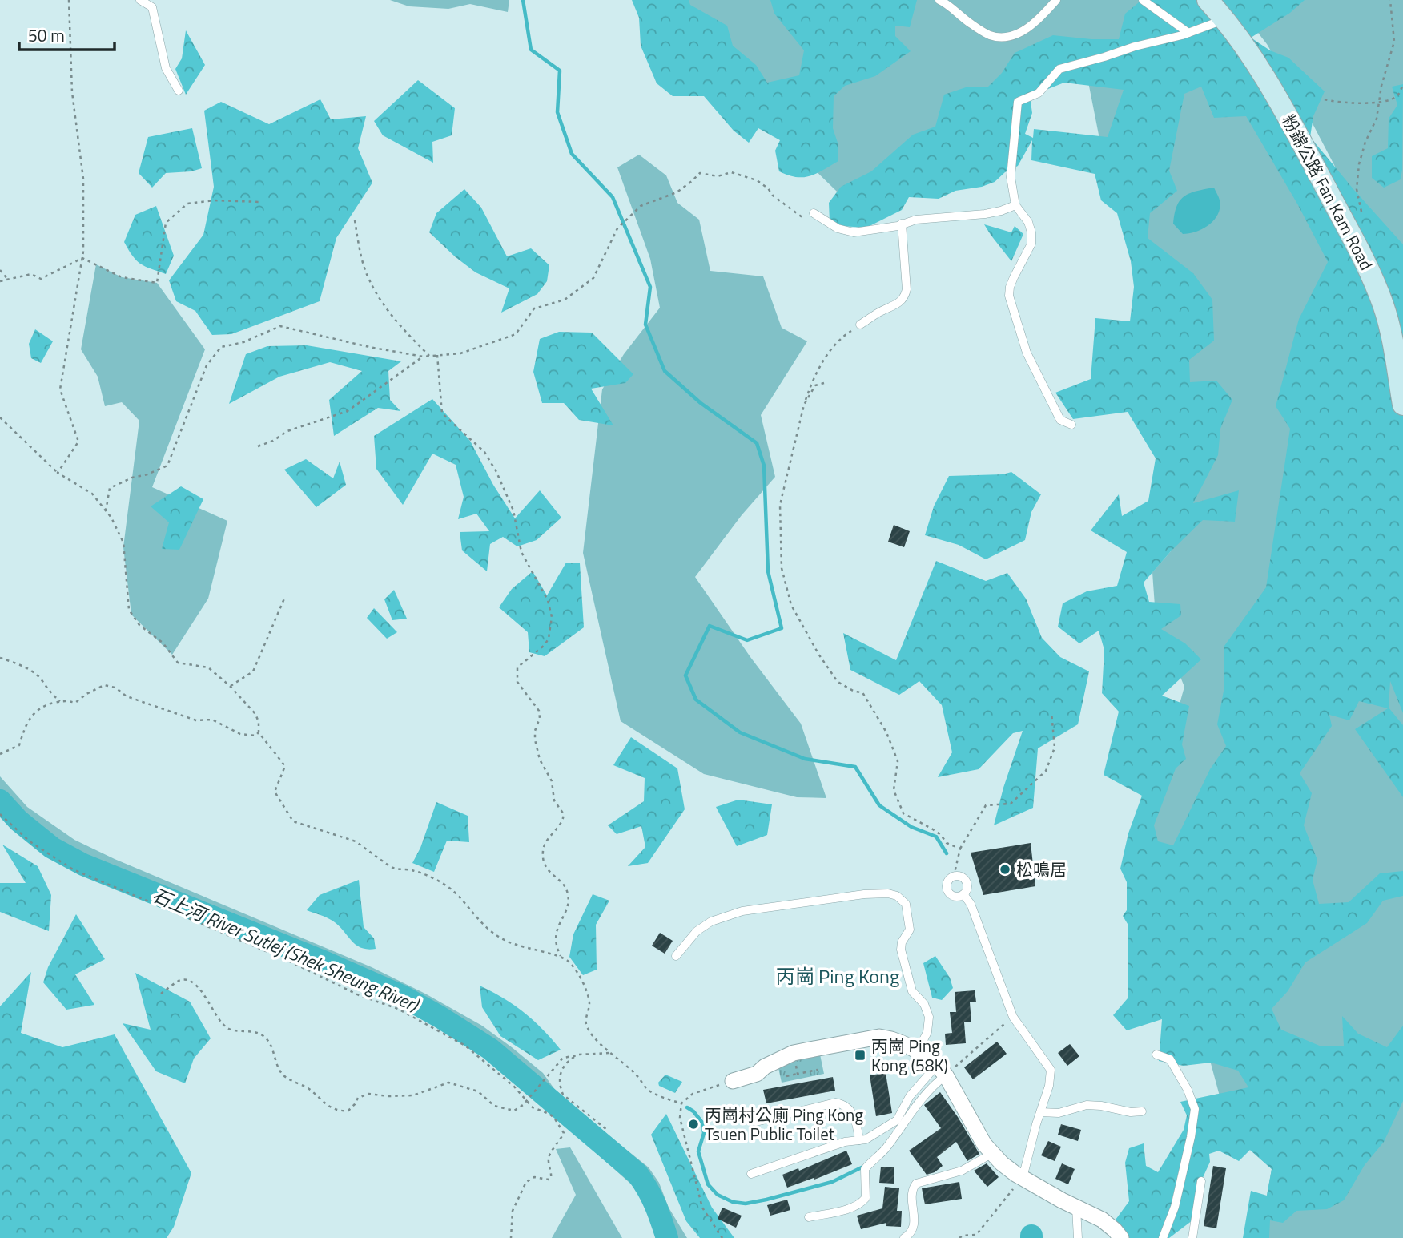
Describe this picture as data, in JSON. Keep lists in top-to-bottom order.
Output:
{
  "streets": {
    "main road": ["粉錦公路 Fan Kam Road"]
  },
  "districts": ["丙崗 Ping Kong"],
  "water": ["石上河 River Sutlej (Shek Sheung River)"],
  "places": {
    "other": ["松鳴居", "丙崗村公廁 Ping Kong Tsuen Public Toilet"],
    "transit": ["丙崗 Ping Kong (58K)"]
  },
  "scale_bar": "50 m"
}
